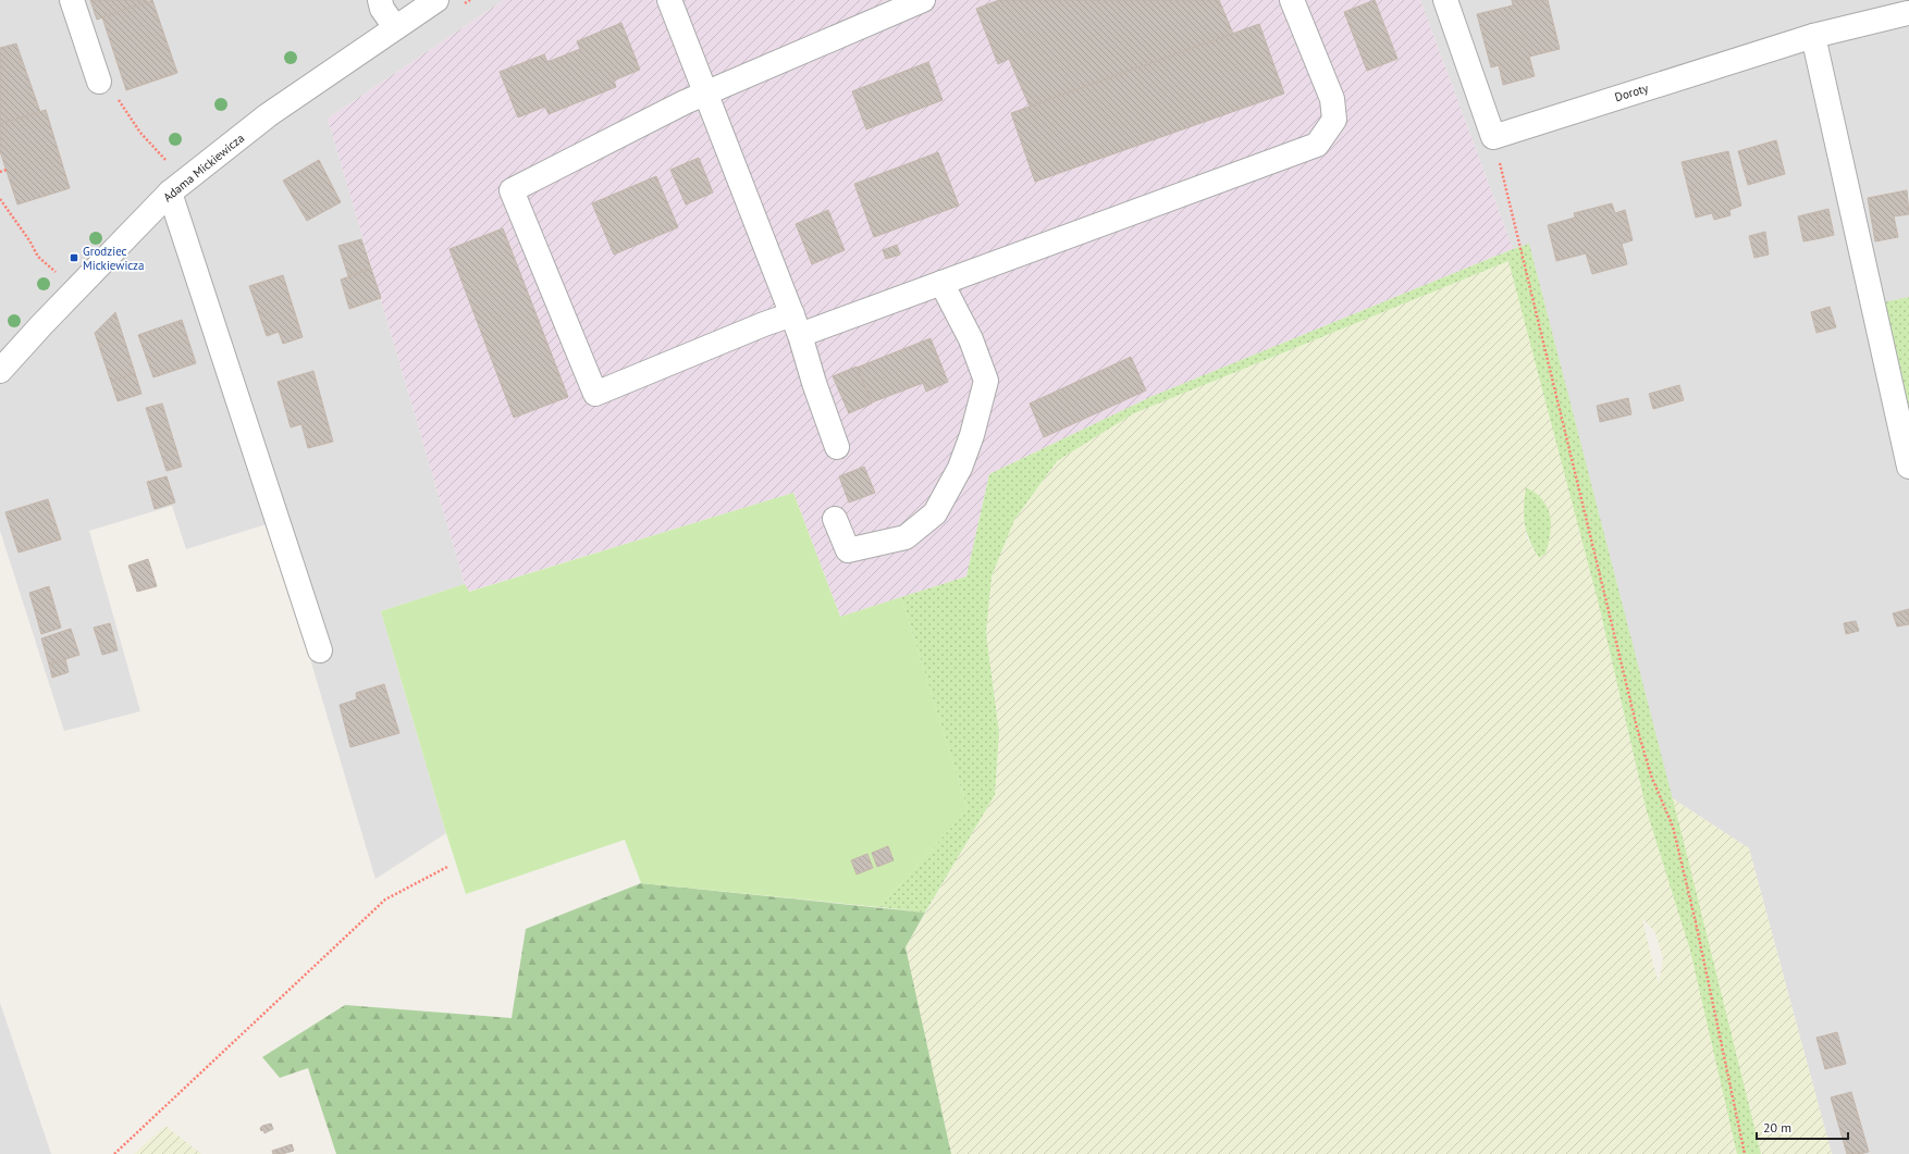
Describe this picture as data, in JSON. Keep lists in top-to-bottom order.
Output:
{
  "streets": {
    "street": ["Doroty", "Adama Mickiewicza"]
  },
  "places": {
    "transit": ["Grodziec Mickiewicza"]
  },
  "scale_bar": "20 m"
}
